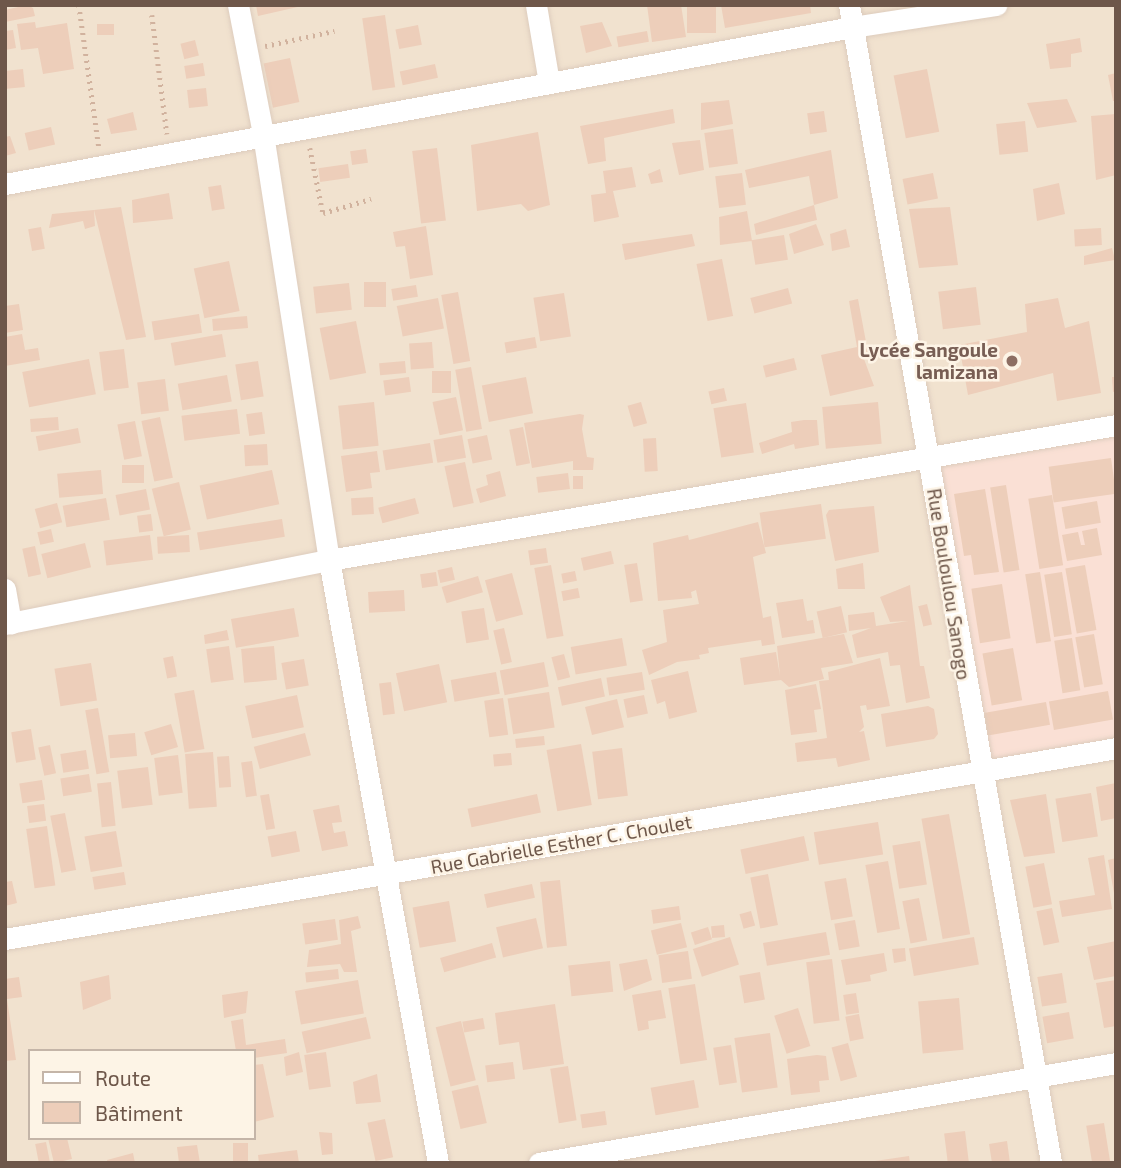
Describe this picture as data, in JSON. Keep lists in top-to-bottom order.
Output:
{
  "streets": {
    "street": ["Rue Bouloulou Sanogo", "Rue Gabrielle Esther C. Choulet"]
  },
  "crossings": [
    ["Rue Bouloulou Sanogo", "Rue Gabrielle Esther C. Choulet"]
  ],
  "places": ["Lycée Sangoule lamizana"],
  "legend": ["Route", "Bâtiment"]
}
